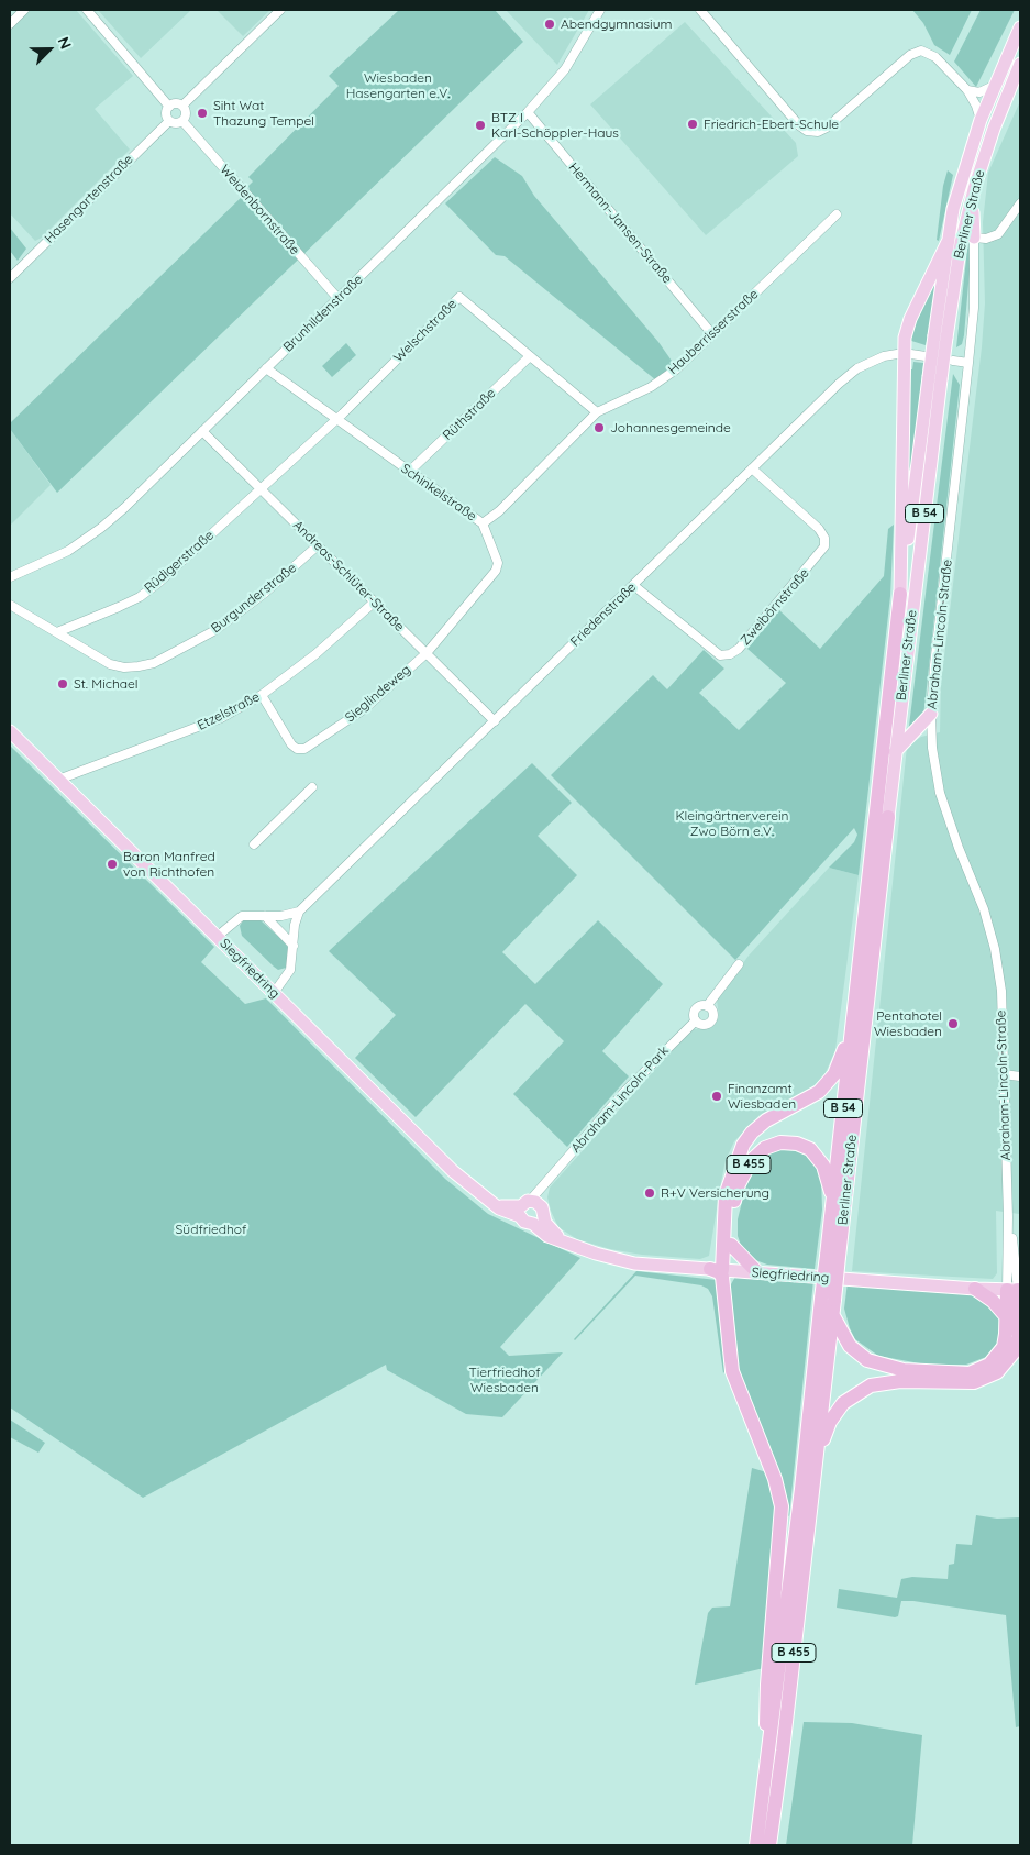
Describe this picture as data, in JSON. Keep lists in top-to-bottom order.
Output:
{
  "streets": {
    "highway": ["Berliner Straße", "B 54", "B 455"],
    "main road": ["Siegfriedring"],
    "street": [
      "Hasengartenstraße",
      "Weidenbornstraße",
      "Hermann-Jansen-Straße",
      "Brunhildenstraße",
      "Welschstraße",
      "Hauberrisserstraße",
      "Rüthstraße",
      "Schinkelstraße",
      "Rüdigerstraße",
      "Andreas-Schlüter-Straße",
      "Burgunderstraße",
      "Zweibörnstraße",
      "Friedenstraße",
      "Abraham-Lincoln-Straße",
      "Sieglindeweg",
      "Etzelstraße",
      "Abraham-Lincoln-Park"
    ]
  },
  "crossings": [
    ["Hasengartenstraße", "Weidenbornstraße"],
    ["Weidenbornstraße", "Brunhildenstraße"],
    ["Berliner Straße", "B 54"],
    ["Berliner Straße", "B 455"],
    ["Hermann-Jansen-Straße", "Brunhildenstraße"],
    ["Hermann-Jansen-Straße", "Hauberrisserstraße"],
    ["Brunhildenstraße", "Schinkelstraße"],
    ["Brunhildenstraße", "Andreas-Schlüter-Straße"],
    ["Welschstraße", "Hauberrisserstraße"],
    ["Welschstraße", "Rüthstraße"],
    ["Welschstraße", "Schinkelstraße"],
    ["Welschstraße", "Rüdigerstraße"],
    ["Welschstraße", "Andreas-Schlüter-Straße"],
    ["Hauberrisserstraße", "Schinkelstraße"],
    ["Rüthstraße", "Schinkelstraße"],
    ["Schinkelstraße", "Andreas-Schlüter-Straße"],
    ["Schinkelstraße", "Sieglindeweg"],
    ["B 54", "B 455"],
    ["Rüdigerstraße", "Andreas-Schlüter-Straße"],
    ["Rüdigerstraße", "Burgunderstraße"],
    ["Andreas-Schlüter-Straße", "Burgunderstraße"],
    ["Andreas-Schlüter-Straße", "Friedenstraße"],
    ["Andreas-Schlüter-Straße", "Sieglindeweg"],
    ["Andreas-Schlüter-Straße", "Etzelstraße"],
    ["Zweibörnstraße", "Friedenstraße"],
    ["Abraham-Lincoln-Straße", "Siegfriedring"],
    ["Sieglindeweg", "Etzelstraße"],
    ["Etzelstraße", "Siegfriedring"],
    ["Siegfriedring", "Abraham-Lincoln-Park"]
  ],
  "parks": [
    "Wiesbaden Hasengarten e.V.",
    "Kleingärtnerverein Zwo Börn e.V.",
    "Südfriedhof",
    "Tierfriedhof Wiesbaden"
  ],
  "places": [
    "Abendgymnasium",
    "Siht Wat Thazung Tempel",
    "Friedrich-Ebert-Schule",
    "BTZ I Karl-Schöppler-Haus",
    "Johannesgemeinde",
    "St. Michael",
    "Baron Manfred von Richthofen",
    "Pentahotel Wiesbaden",
    "Finanzamt Wiesbaden",
    "R+V Versicherung"
  ],
  "north": "top right"
}
